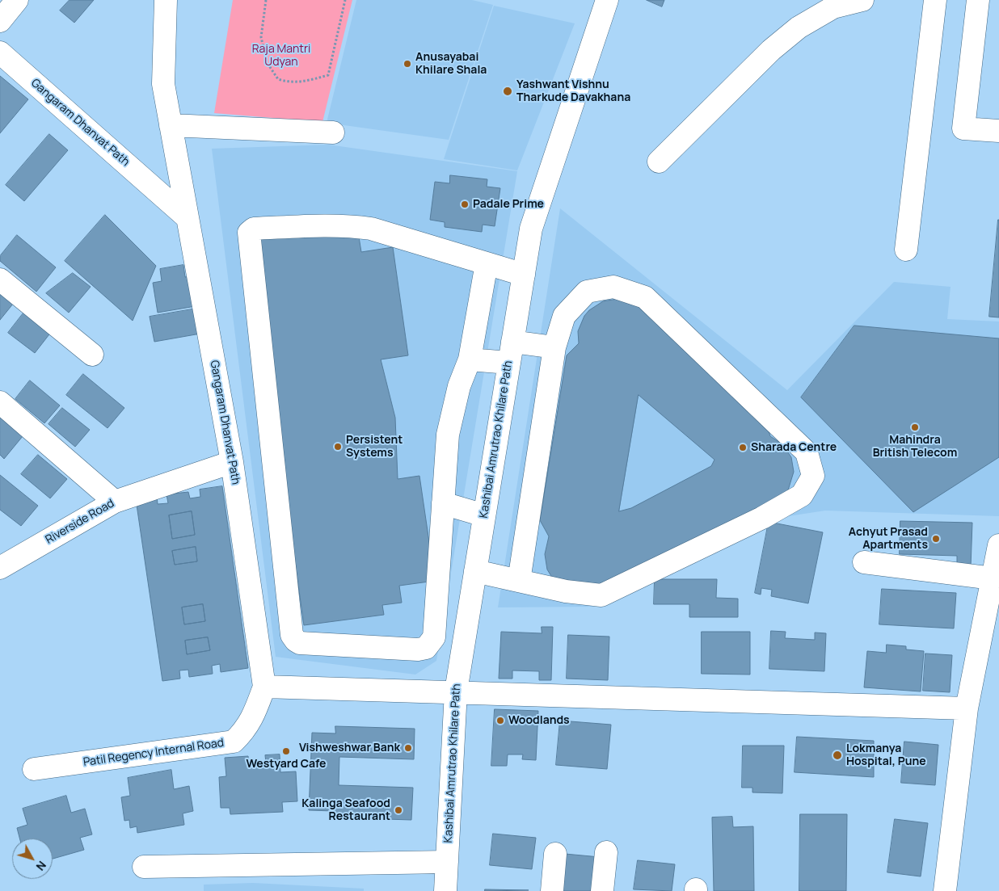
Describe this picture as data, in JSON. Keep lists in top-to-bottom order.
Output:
{
  "streets": {
    "street": [
      "Gangaram Dhanvat Path",
      "Kashibai Amrutrao Khilare Path",
      "Riverside Road",
      "Patil Regency Internal Road"
    ]
  },
  "crossings": [
    ["Gangaram Dhanvat Path", "Riverside Road"],
    ["Gangaram Dhanvat Path", "Patil Regency Internal Road"]
  ],
  "parks": ["Raja Mantri Udyan"],
  "places": [
    "Anusayabai Khilare Shala",
    "Yashwant Vishnu Tharkude Davakhana",
    "Padale Prime",
    "Mahindra British Telecom",
    "Persistent Systems",
    "Sharada Centre",
    "Achyut Prasad Apartments",
    "Woodlands",
    "Vishweshwar Bank",
    "Westyard Cafe",
    "Lokmanya Hospital, Pune",
    "Kalinga Seafood Restaurant"
  ],
  "north": "bottom right"
}
